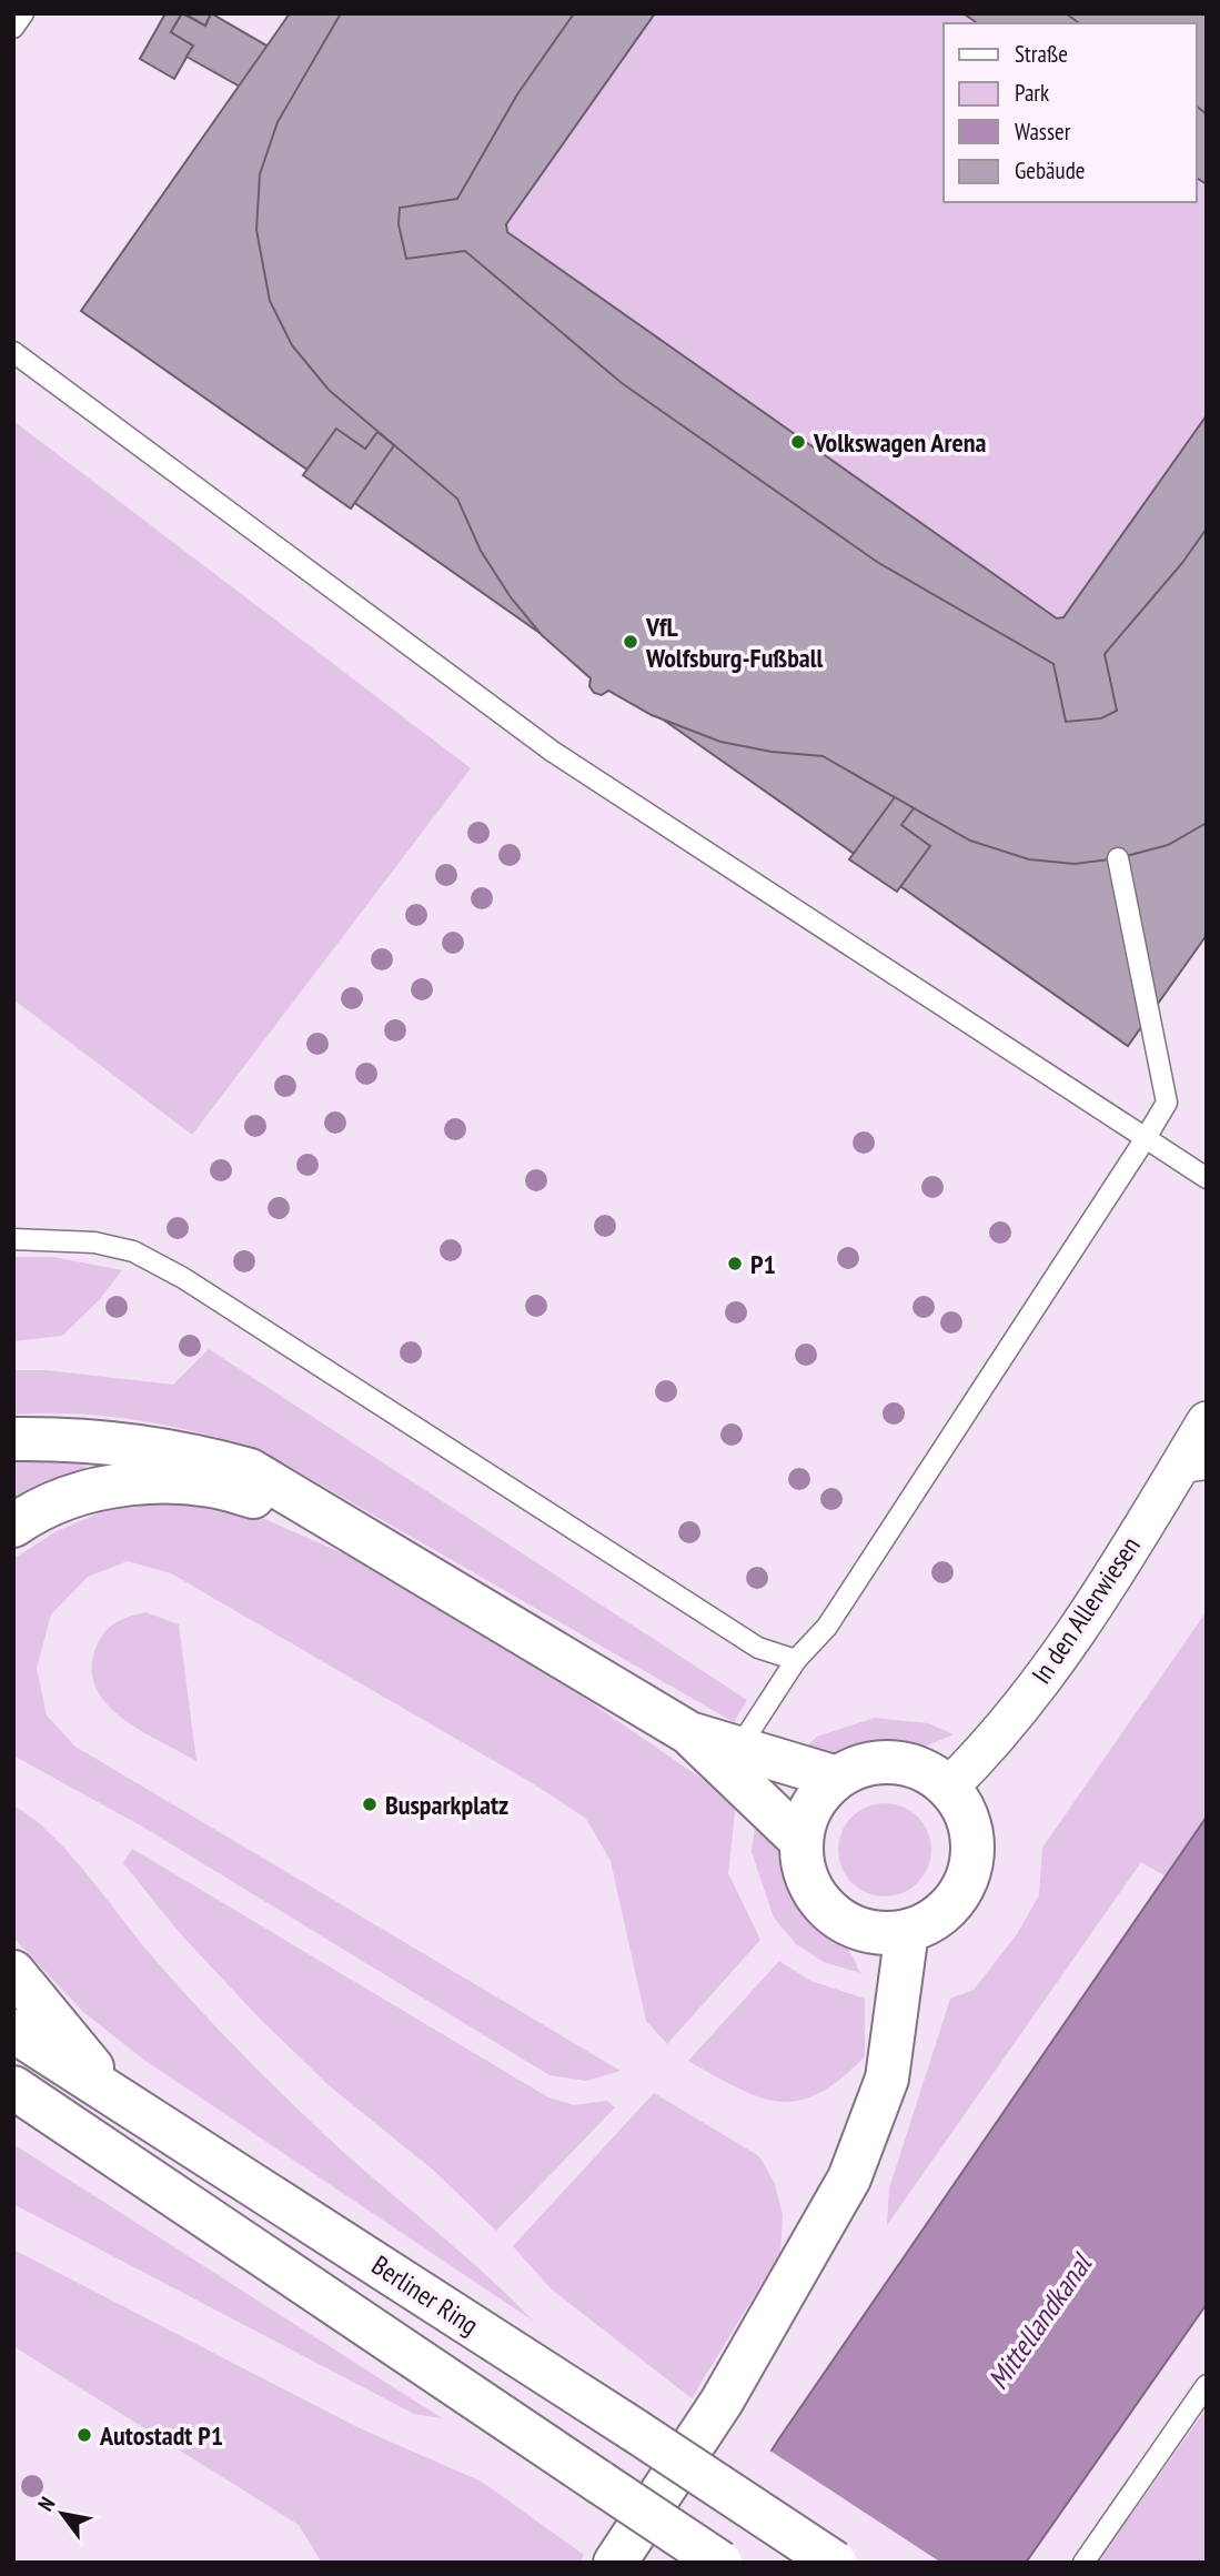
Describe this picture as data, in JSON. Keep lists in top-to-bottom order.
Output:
{
  "streets": {
    "main road": ["Berliner Ring"],
    "street": ["In den Allerwiesen"]
  },
  "water": ["Mittellandkanal"],
  "places": [
    "Volkswagen Arena",
    "VfL Wolfsburg-Fußball",
    "P1",
    "Busparkplatz",
    "Autostadt P1"
  ],
  "legend": [
    "Straße",
    "Park",
    "Wasser",
    "Gebäude"
  ],
  "north": "top left"
}
